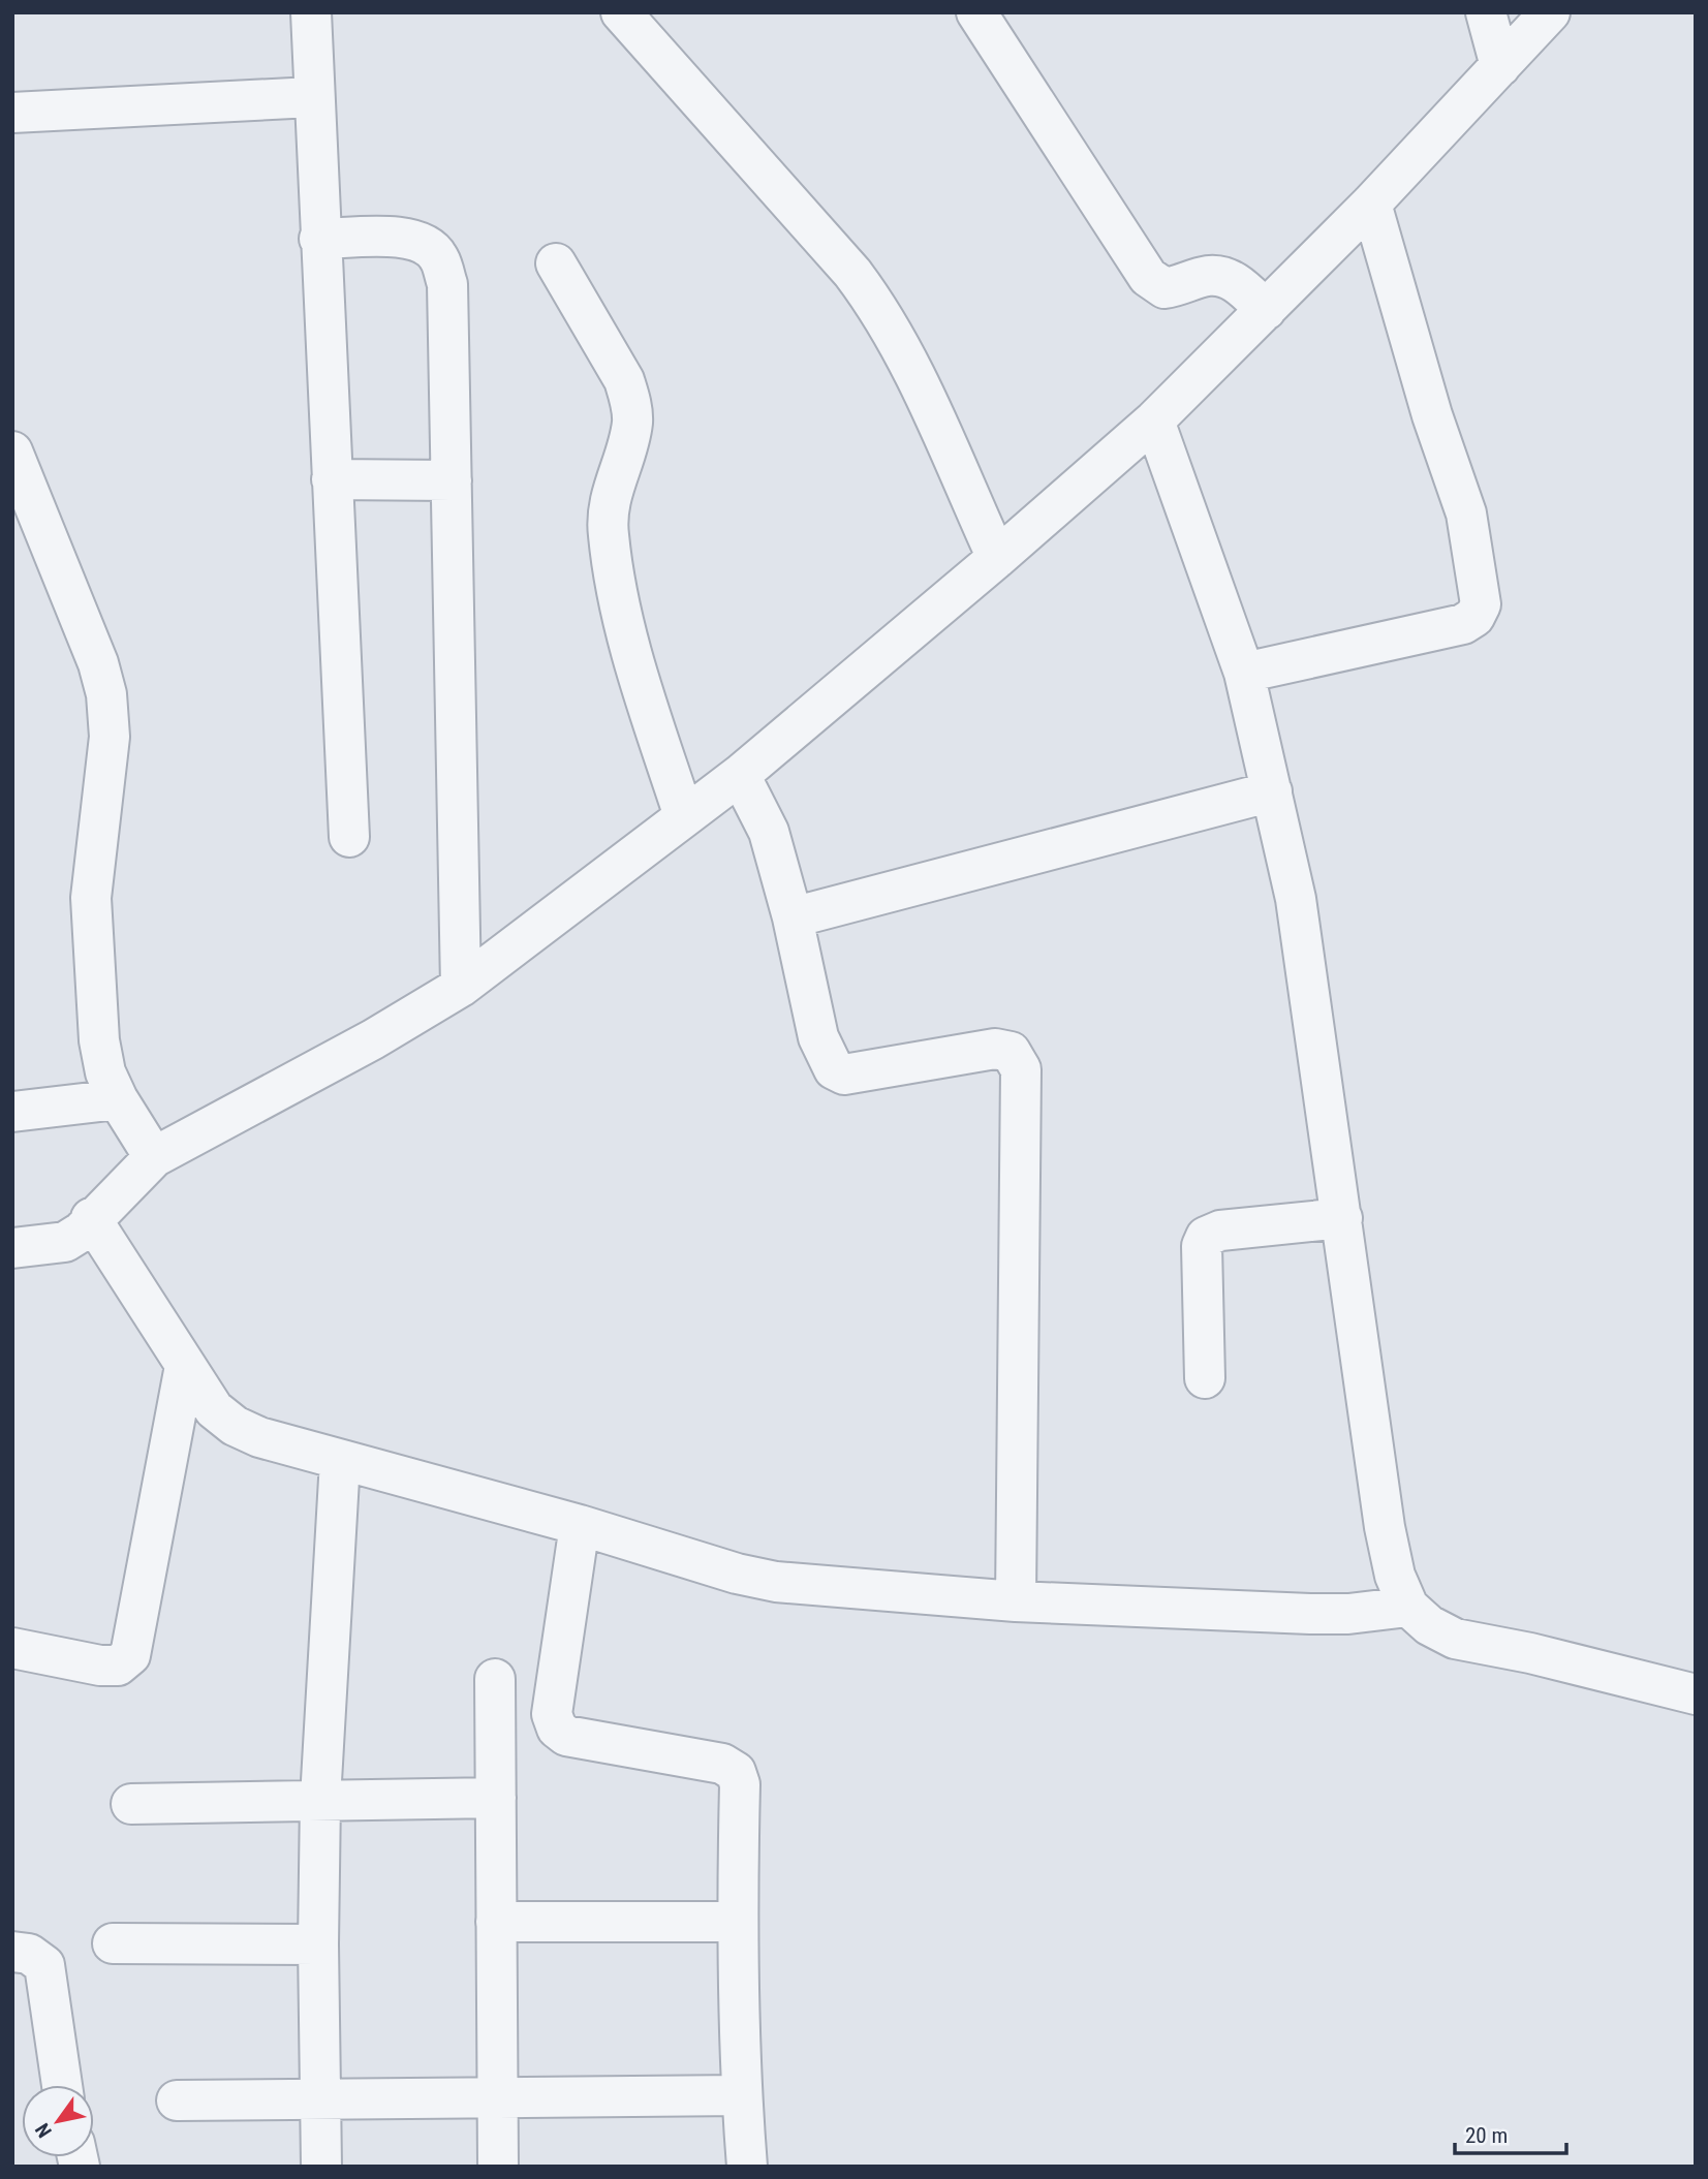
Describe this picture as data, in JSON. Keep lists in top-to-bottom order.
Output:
{
  "scale_bar": "20 m",
  "north": "bottom left"
}
